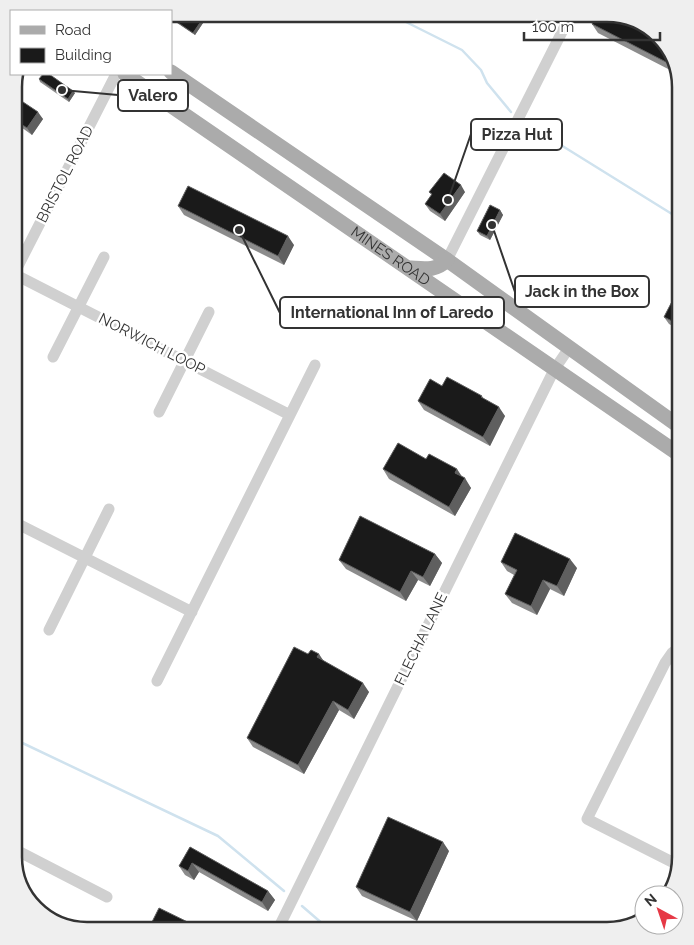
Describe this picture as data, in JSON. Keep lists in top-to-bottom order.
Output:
{
  "streets": {
    "main road": ["MINES ROAD"],
    "street": ["BRISTOL ROAD", "NORWICH LOOP", "FLECHA LANE"]
  },
  "crossings": [
    ["MINES ROAD", "FLECHA LANE"]
  ],
  "places": [
    "Valero",
    "Pizza Hut",
    "Jack in the Box",
    "International Inn of Laredo"
  ],
  "legend": ["Road", "Building"],
  "scale_bar": "100 m",
  "north": "top left"
}
